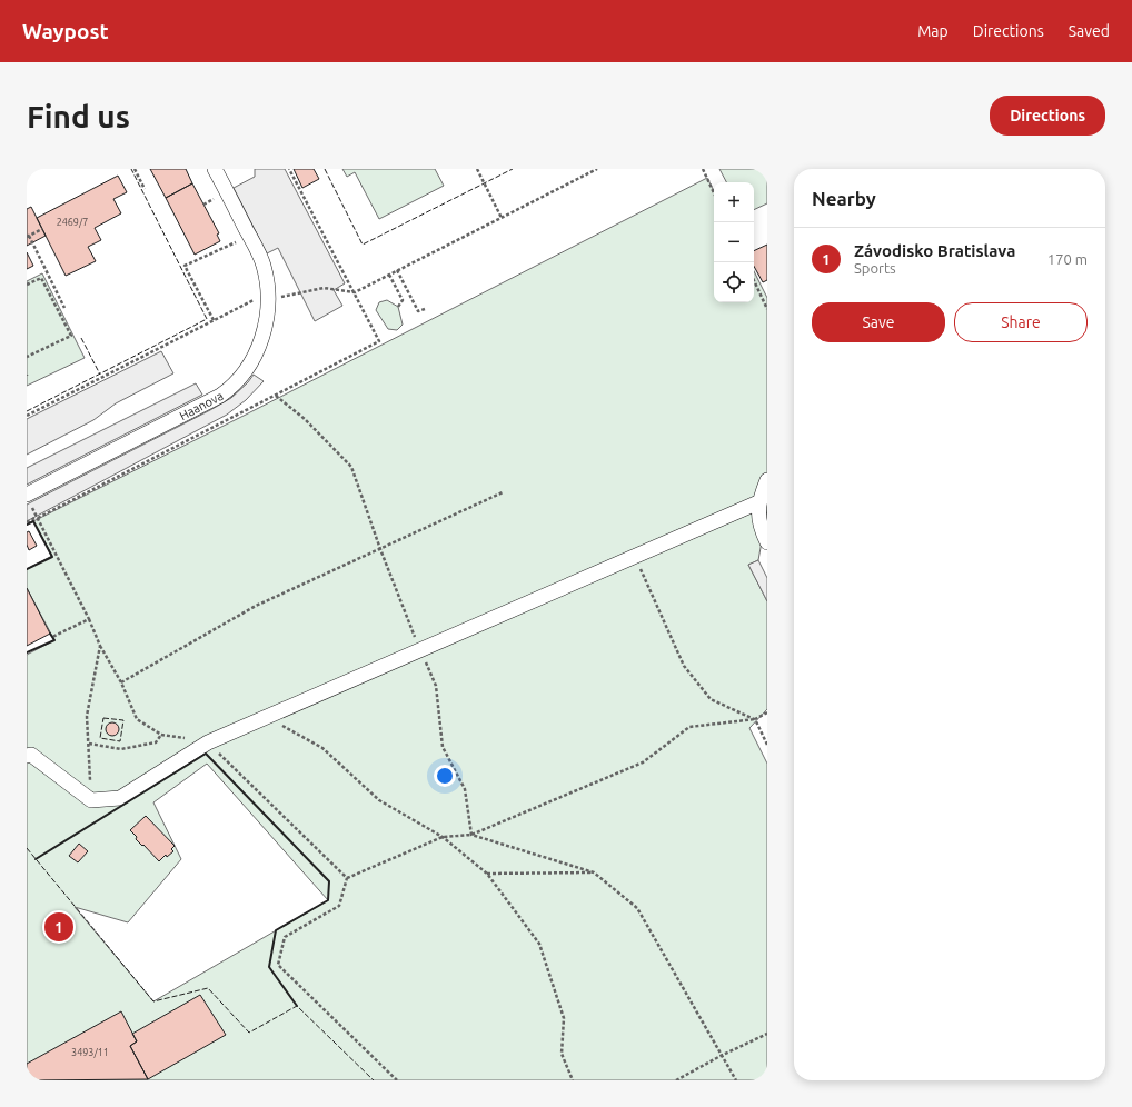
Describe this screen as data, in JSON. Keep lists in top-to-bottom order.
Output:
{
  "streets": {
    "street": ["Haanova"]
  },
  "house_numbers": ["2469/7", "3493/11"],
  "page": {
    "header": "Waypost",
    "nav": ["Map", "Directions", "Saved"],
    "buttons": [
      "Directions",
      ["Save", "Share"]
    ],
    "title": "Find us",
    "heading": "Nearby",
    "map_buttons": ["+", "−"],
    "list": [
      {
        "mark": "1",
        "name": "Závodisko Bratislava",
        "note": "Sports",
        "value": "170 m"
      }
    ],
    "pins": "1"
  }
}
